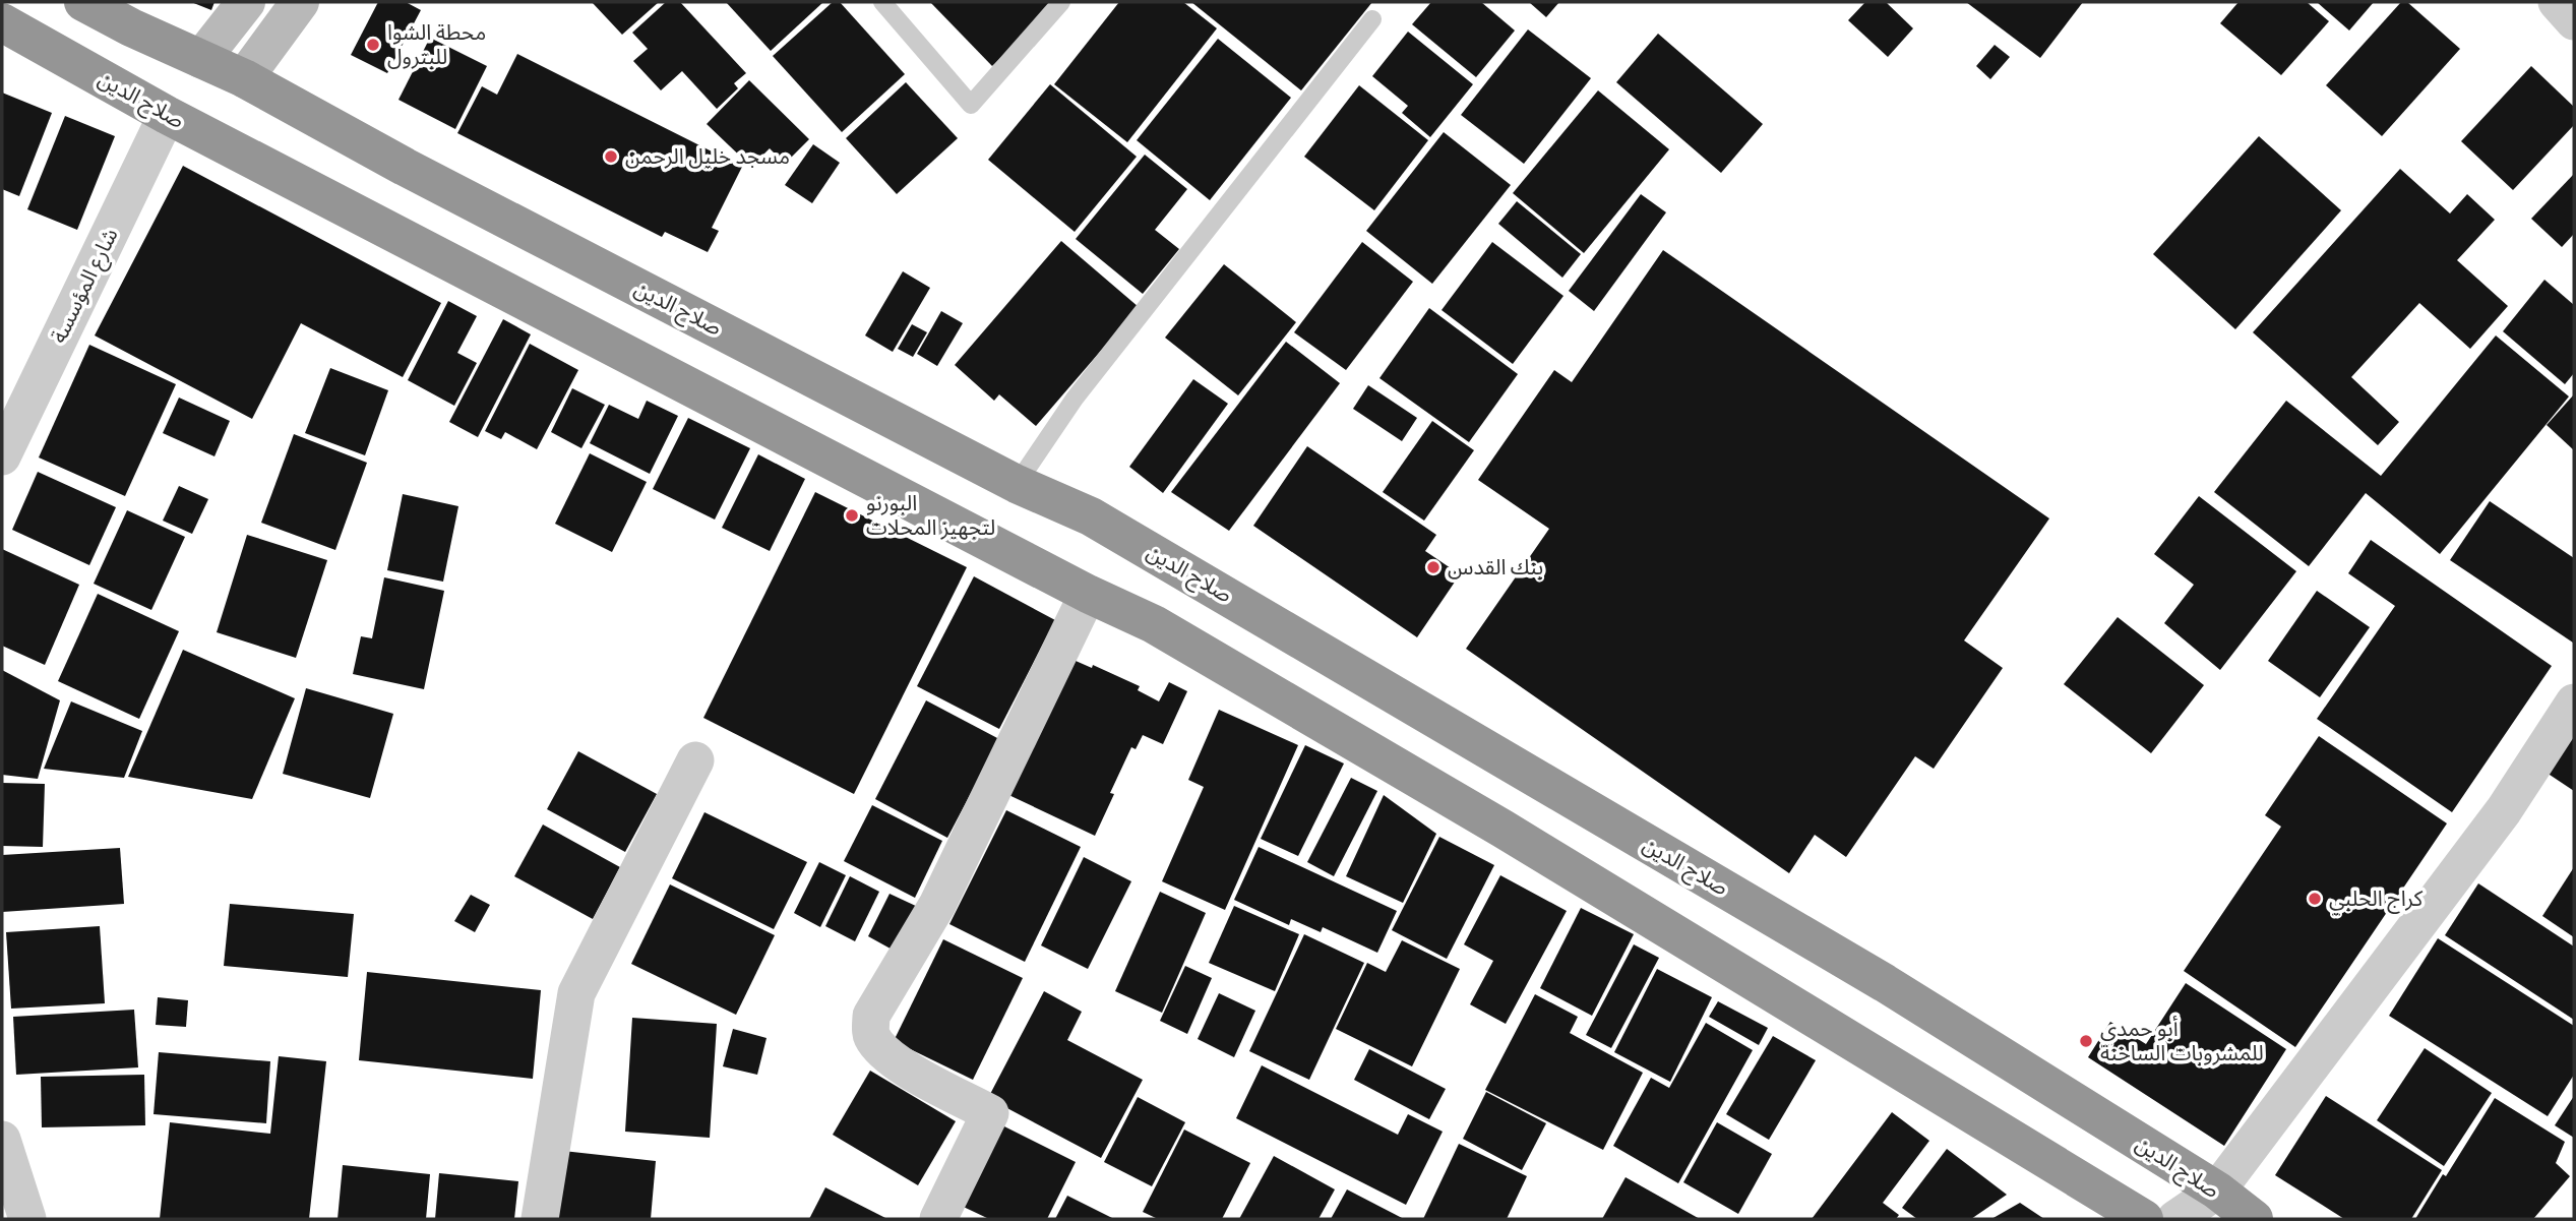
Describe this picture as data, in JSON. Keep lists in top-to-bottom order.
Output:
{
  "streets": {
    "highway": ["صلاح الدين"],
    "street": ["شارع المؤسسة"]
  },
  "crossings": [
    ["صلاح الدين", "شارع المؤسسة"]
  ],
  "places": [
    "محطة الشوا للبترول",
    "مسجد خليل الرحمن",
    "البورنو لتجهيز المحلات",
    "بنك القدس",
    "كراج الحلبي",
    "أبو حمدي للمشروبات الساخنة"
  ]
}
